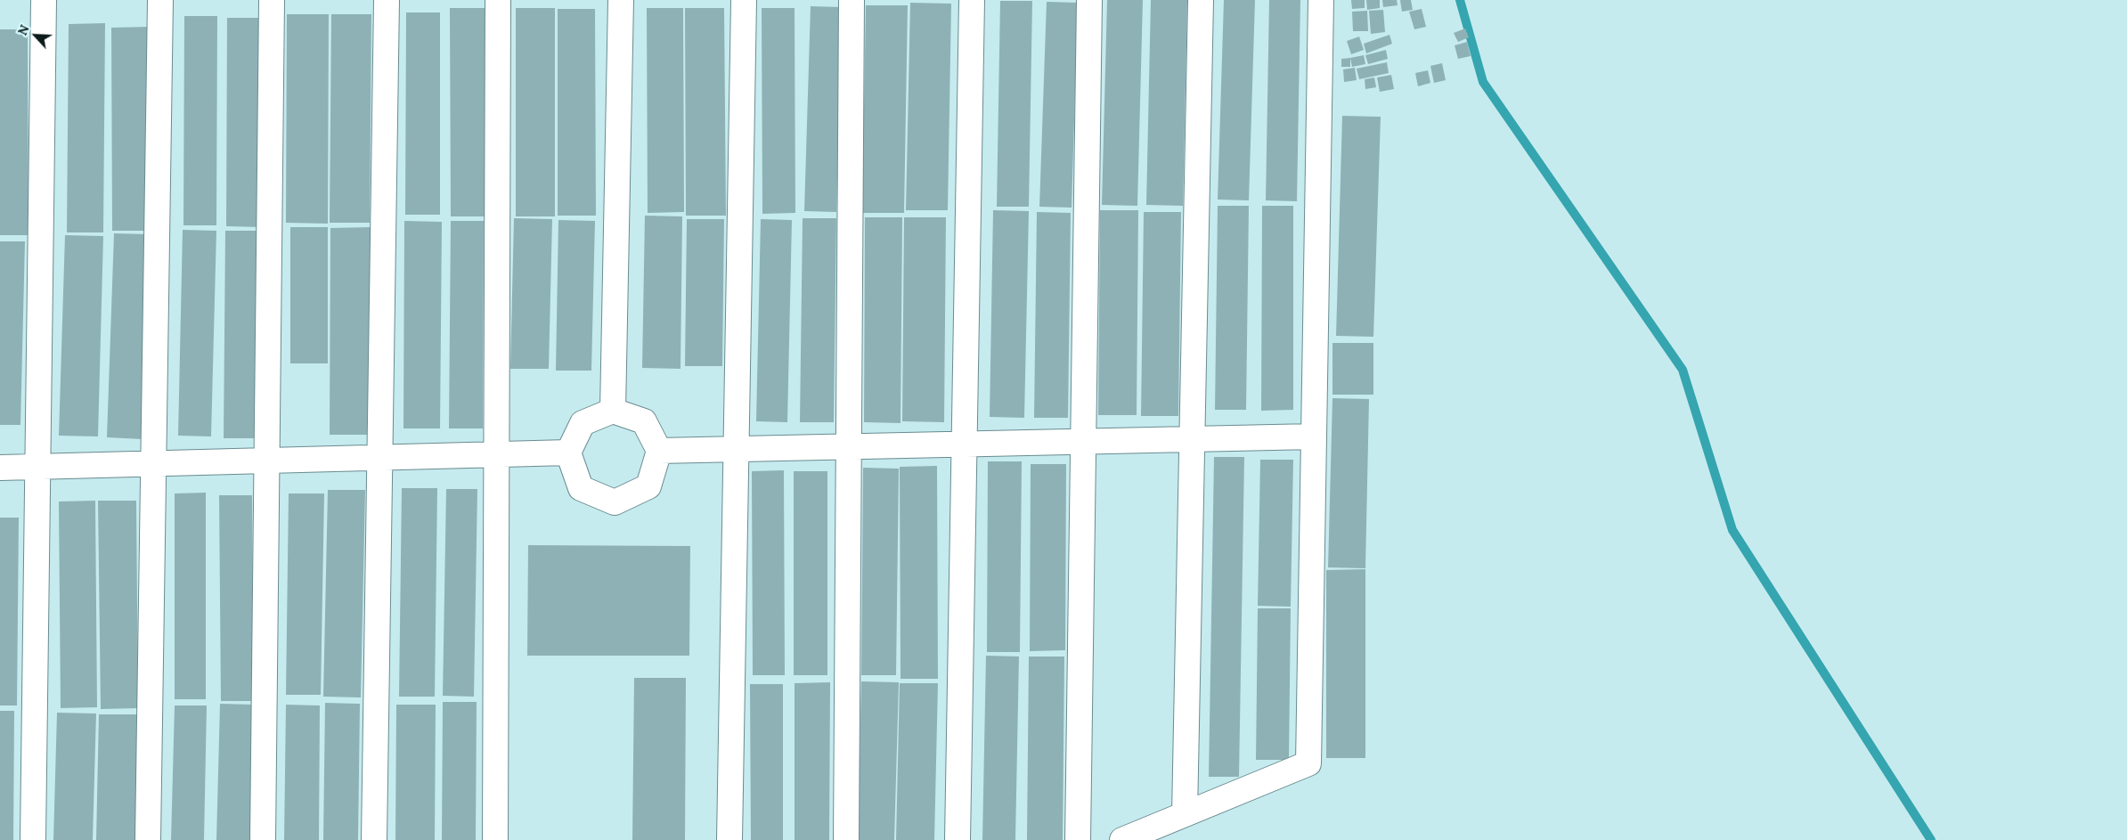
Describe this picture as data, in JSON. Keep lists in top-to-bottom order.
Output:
{
  "north": "top left"
}
